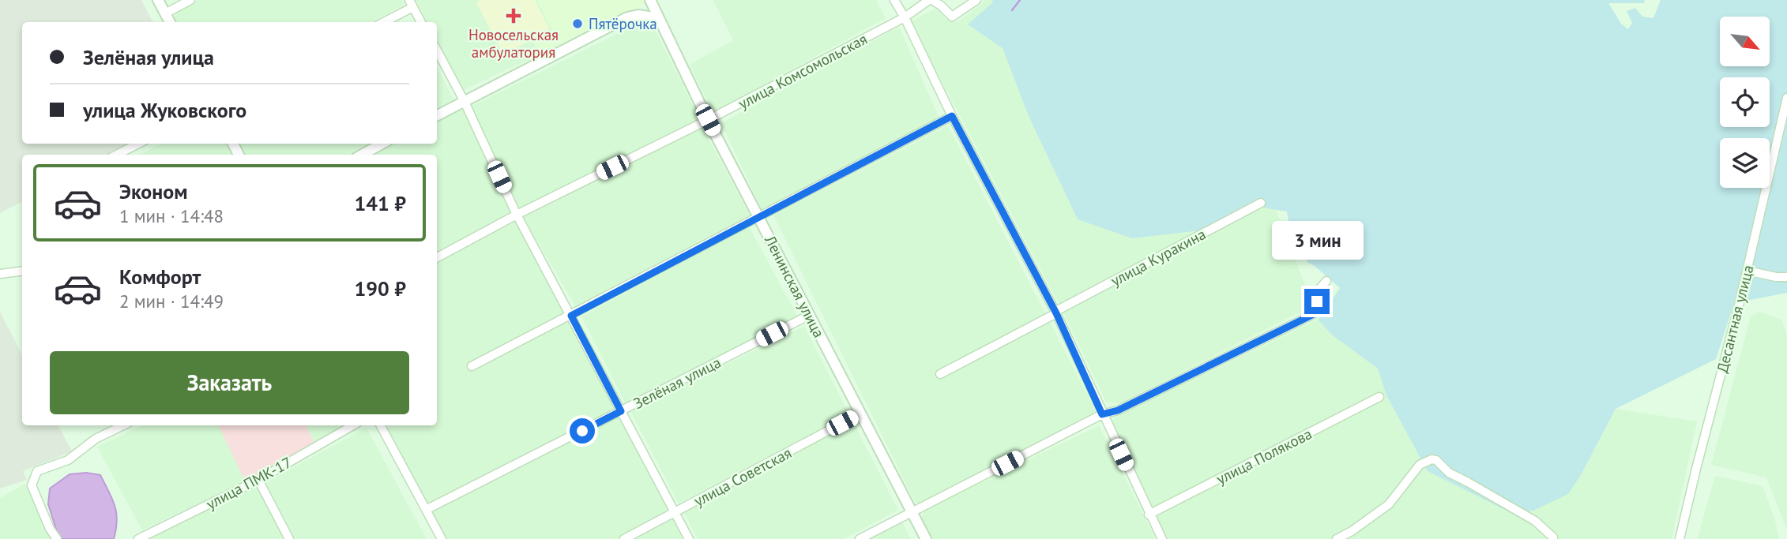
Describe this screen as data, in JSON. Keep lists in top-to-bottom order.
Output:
{
  "streets": {
    "street": [
      "улица Комсомольская",
      "улица Куракина",
      "Ленинская улица",
      "Десантная улица",
      "Зелёная улица",
      "улица Полякова",
      "улица Советская",
      "улица ПМК-17"
    ]
  },
  "crossings": [
    ["улица Комсомольская", "Ленинская улица"],
    ["Ленинская улица", "Зелёная улица"],
    ["Ленинская улица", "улица Советская"]
  ],
  "places": {
    "health": ["Новосельская амбулатория"],
    "other": ["Пятёрочка"]
  },
  "north": "bottom right",
  "page": {
    "banner": ["Зелёная улица", "улица Жуковского"],
    "list": [
      {
        "name": "Эконом",
        "note": "1 мин · 14:48",
        "value": "141 ₽"
      },
      {
        "name": "Комфорт",
        "note": "2 мин · 14:49",
        "value": "190 ₽"
      }
    ],
    "bubble": "3 мин",
    "buttons": "Заказать"
  }
}
